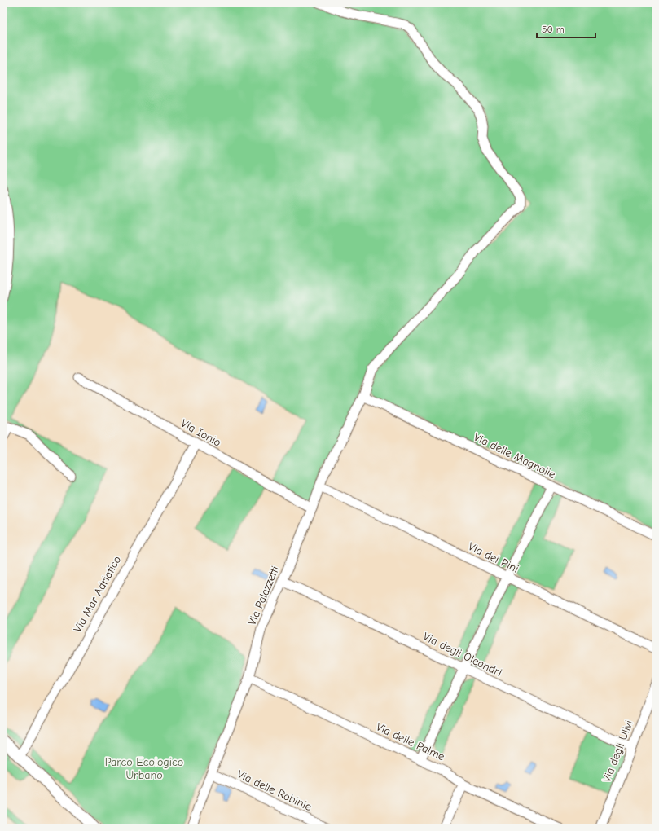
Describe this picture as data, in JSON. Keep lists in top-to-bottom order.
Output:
{
  "streets": {
    "street": [
      "Via Ionio",
      "Via delle Magnolie",
      "Via dei Pini",
      "Via Mar Adriatico",
      "Via Palazzetti",
      "Via degli Oleandri",
      "Via delle Palme",
      "Via degli Ulivi",
      "Via delle Robinie"
    ]
  },
  "crossings": [
    ["Via Ionio", "Via Mar Adriatico"],
    ["Via Ionio", "Via Palazzetti"],
    ["Via delle Magnolie", "Via Palazzetti"],
    ["Via dei Pini", "Via Palazzetti"],
    ["Via Palazzetti", "Via degli Oleandri"],
    ["Via Palazzetti", "Via delle Palme"],
    ["Via Palazzetti", "Via delle Robinie"],
    ["Via degli Oleandri", "Via degli Ulivi"]
  ],
  "parks": ["Parco Ecologico Urbano"],
  "scale_bar": "50 m"
}
